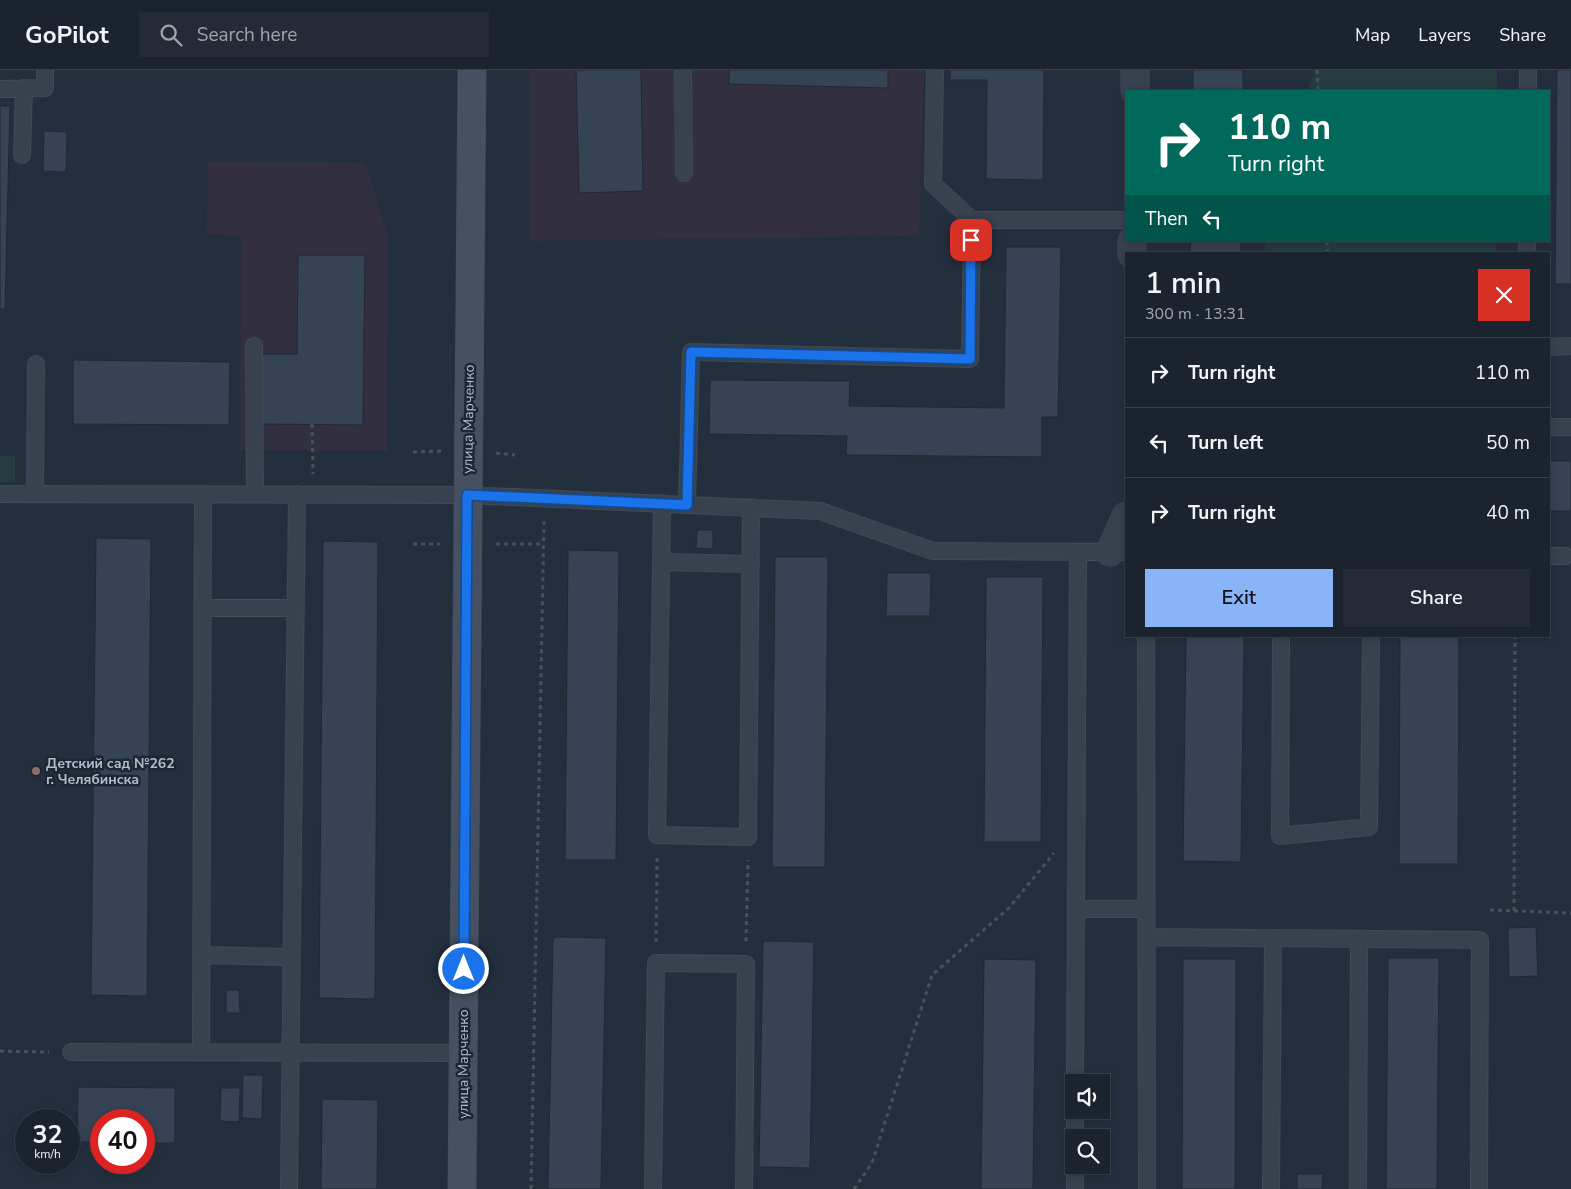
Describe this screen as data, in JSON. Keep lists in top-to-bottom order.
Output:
{
  "streets": {
    "street": ["улица Марченко"]
  },
  "places": ["Детский сад №262 г. Челябинска"],
  "page": {
    "header": "GoPilot",
    "search": "Search here",
    "nav": ["Map", "Layers", "Share"],
    "turn": ["110 m", "Turn right"],
    "then": "Then",
    "heading": ["1 min", "300 m · 13:31"],
    "list": [
      {
        "name": "Turn right",
        "value": "110 m"
      },
      {
        "name": "Turn left",
        "value": "50 m"
      },
      {
        "name": "Turn right",
        "value": "40 m"
      }
    ],
    "buttons": ["Exit", "Share"],
    "speed": "32 km/h",
    "limit": "40"
  }
}
